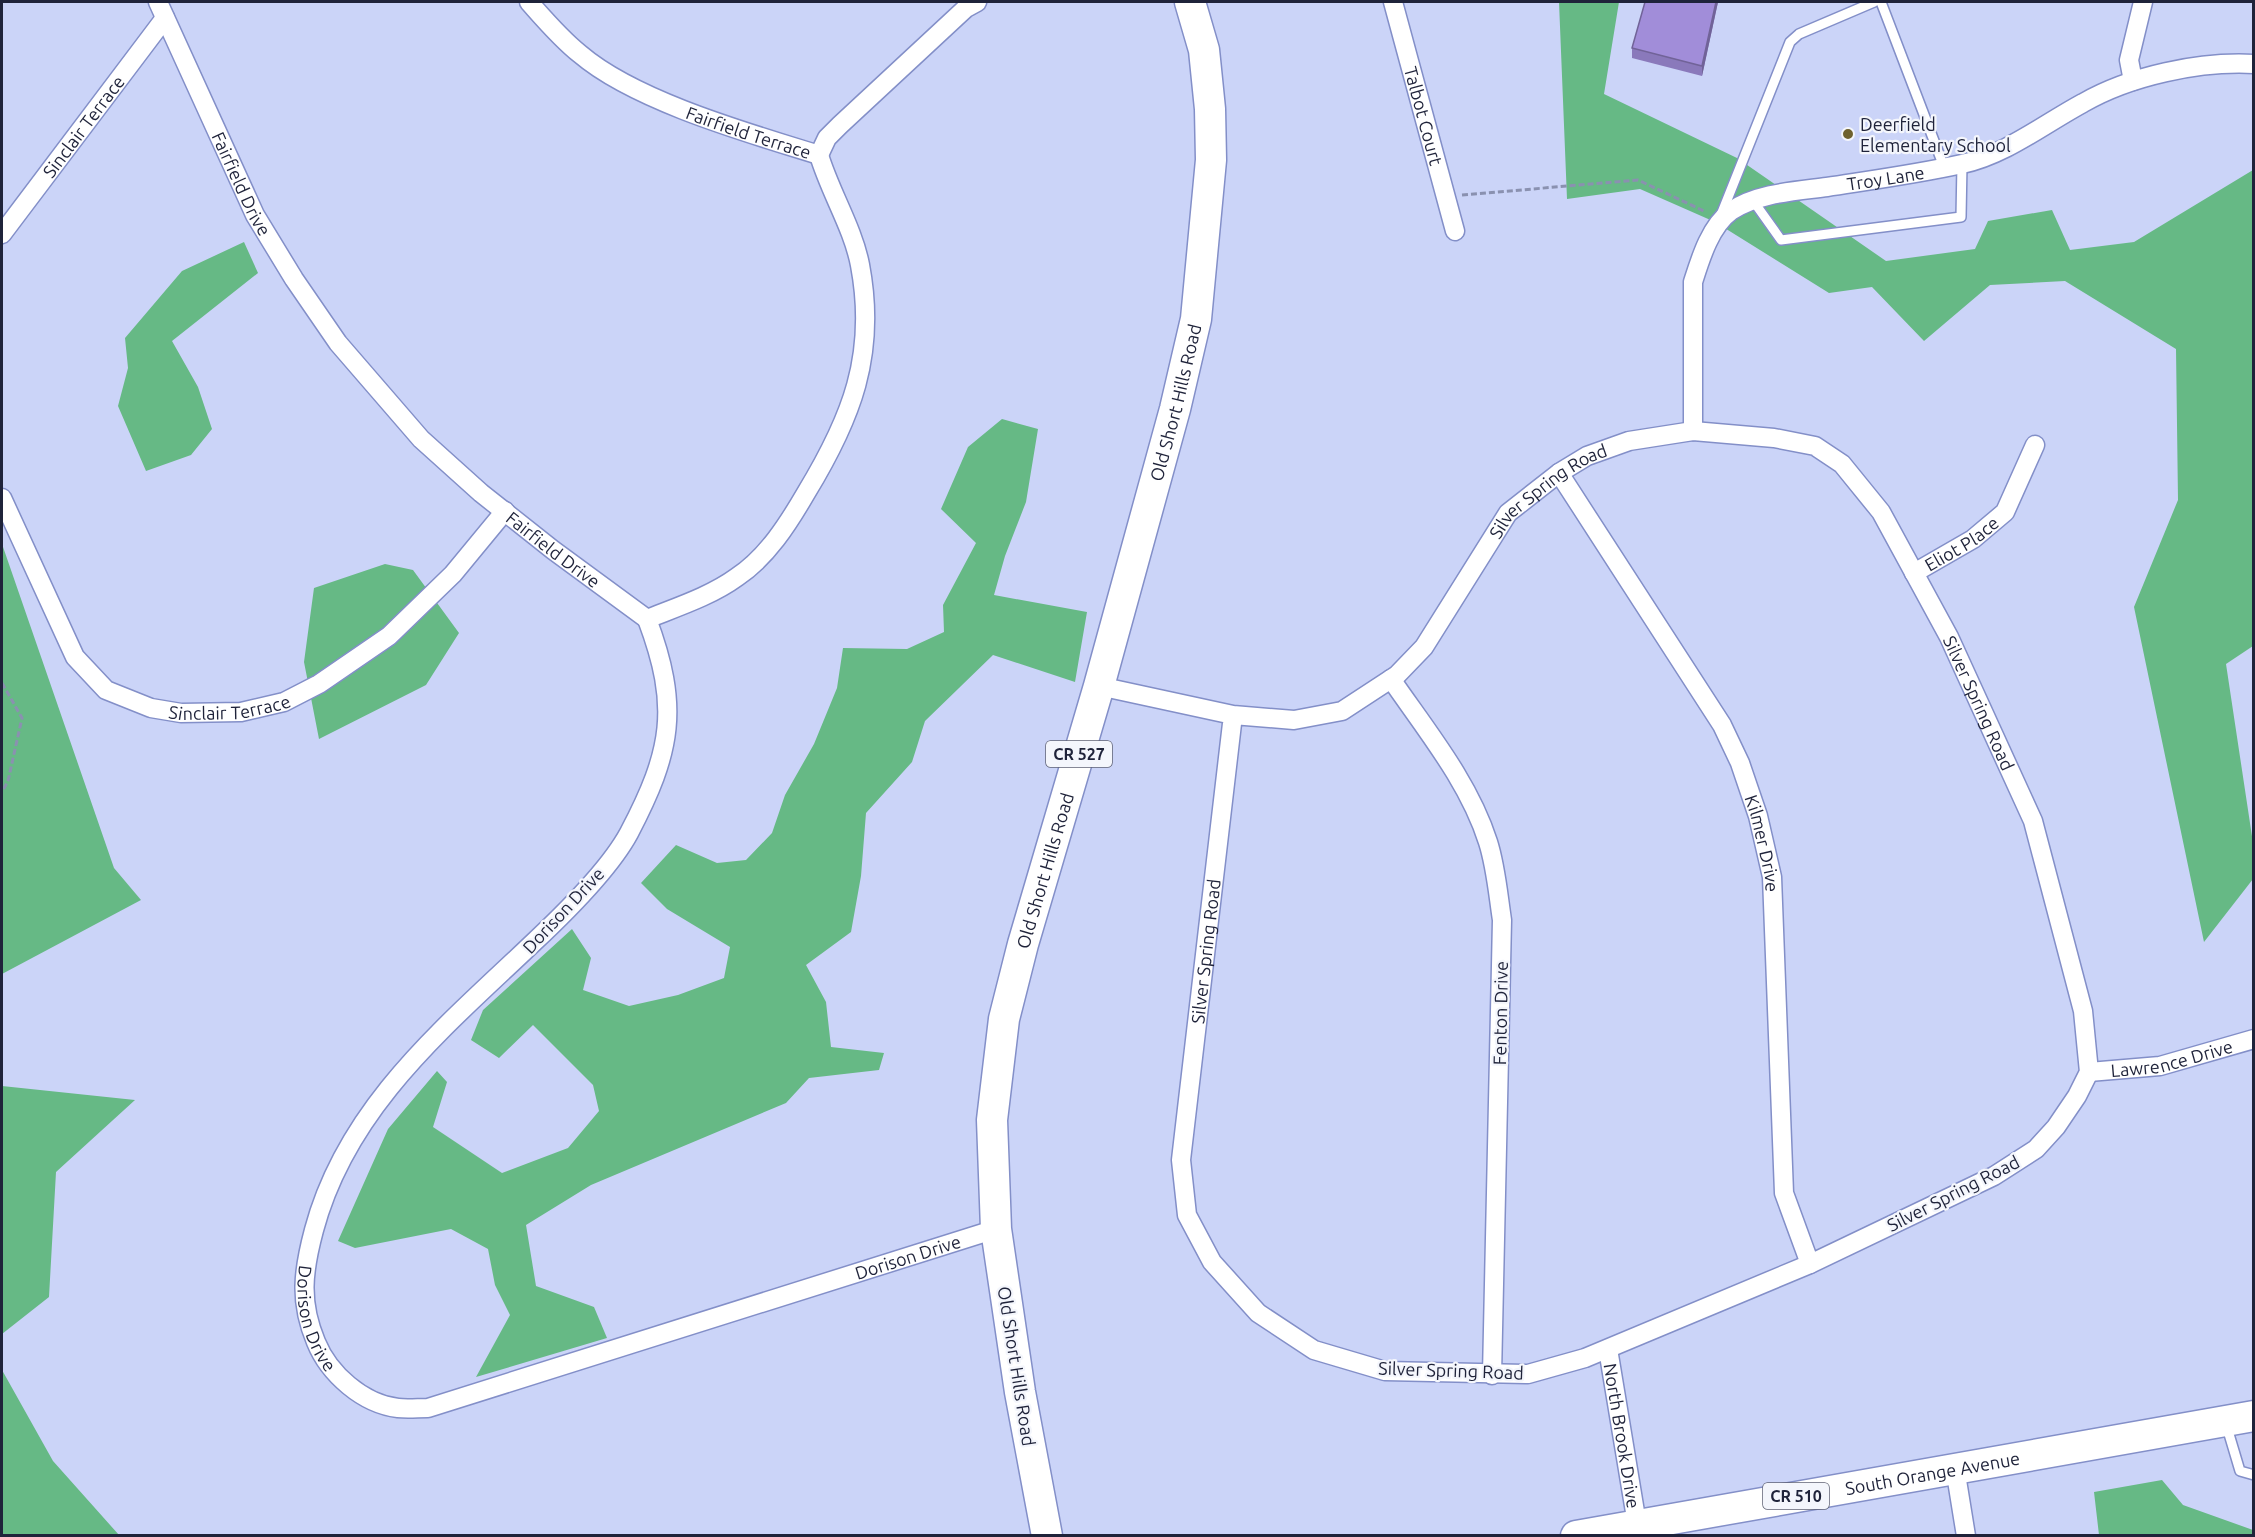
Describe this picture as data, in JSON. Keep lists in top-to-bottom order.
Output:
{
  "streets": {
    "main road": [
      "Old Short Hills Road",
      "CR 527",
      "South Orange Avenue",
      "CR 510"
    ],
    "street": [
      "Talbot Court",
      "Sinclair Terrace",
      "Fairfield Terrace",
      "Troy Lane",
      "Fairfield Drive",
      "Silver Spring Road",
      "Eliot Place",
      "Kilmer Drive",
      "Dorison Drive",
      "Fenton Drive",
      "Lawrence Drive",
      "North Brook Drive"
    ]
  },
  "crossings": [
    ["Sinclair Terrace", "Fairfield Drive"],
    ["Troy Lane", "Silver Spring Road"],
    ["Fairfield Drive", "Dorison Drive"],
    ["Old Short Hills Road", "Silver Spring Road"],
    ["Old Short Hills Road", "Dorison Drive"],
    ["Silver Spring Road", "Eliot Place"],
    ["Silver Spring Road", "Kilmer Drive"],
    ["Silver Spring Road", "Fenton Drive"],
    ["Silver Spring Road", "Lawrence Drive"],
    ["Silver Spring Road", "North Brook Drive"],
    ["North Brook Drive", "South Orange Avenue"]
  ],
  "places": ["Deerfield Elementary School"]
}
